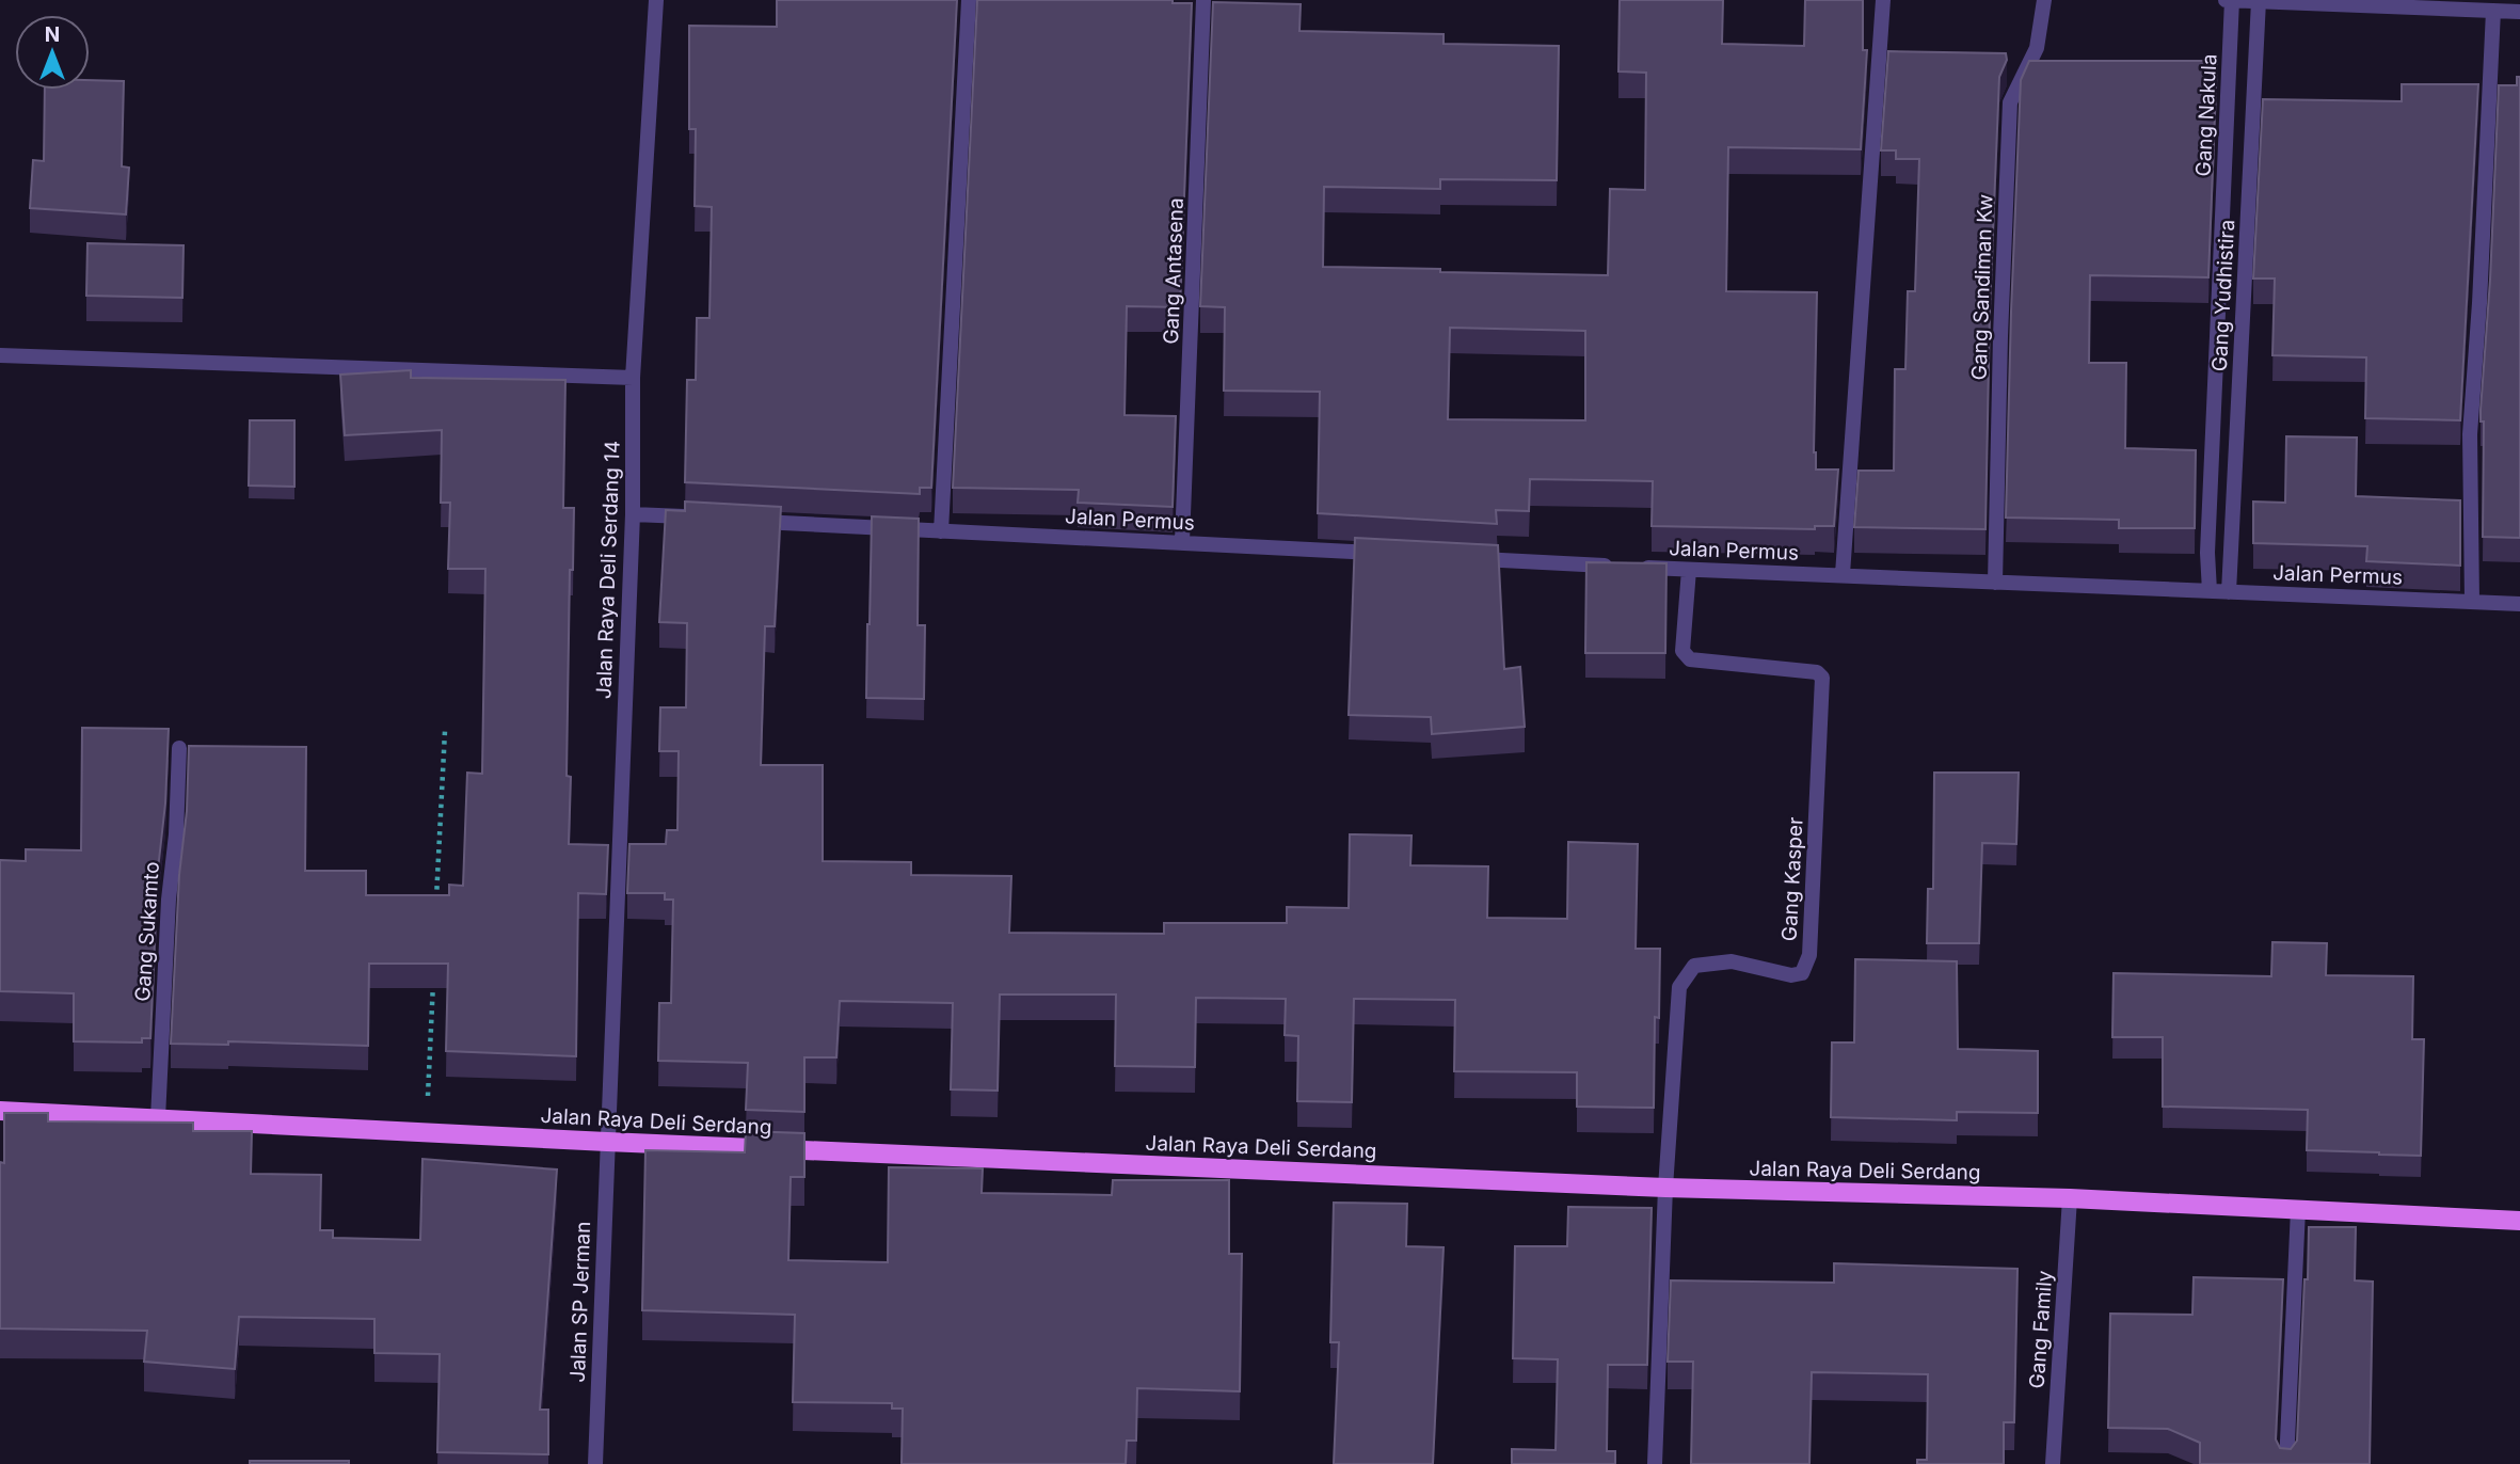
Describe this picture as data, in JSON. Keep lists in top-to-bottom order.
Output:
{
  "streets": {
    "main road": ["Jalan Raya Deli Serdang"],
    "street": [
      "Gang Nakula",
      "Gang Antasena",
      "Gang Sandiman Kw",
      "Gang Yudhistira",
      "Jalan Permus",
      "Jalan Raya Deli Serdang 14",
      "Gang Kasper",
      "Gang Sukamto",
      "Jalan SP Jerman",
      "Gang Family"
    ]
  },
  "crossings": [
    ["Gang Nakula", "Jalan Permus"],
    ["Gang Antasena", "Jalan Permus"],
    ["Gang Sandiman Kw", "Jalan Permus"],
    ["Gang Yudhistira", "Jalan Permus"],
    ["Jalan Permus", "Gang Kasper"],
    ["Jalan Raya Deli Serdang 14", "Jalan Raya Deli Serdang"],
    ["Jalan Raya Deli Serdang 14", "Jalan SP Jerman"],
    ["Gang Kasper", "Jalan Raya Deli Serdang"],
    ["Gang Sukamto", "Jalan Raya Deli Serdang"],
    ["Jalan Raya Deli Serdang", "Jalan SP Jerman"],
    ["Jalan Raya Deli Serdang", "Gang Family"]
  ],
  "north": "top"
}
